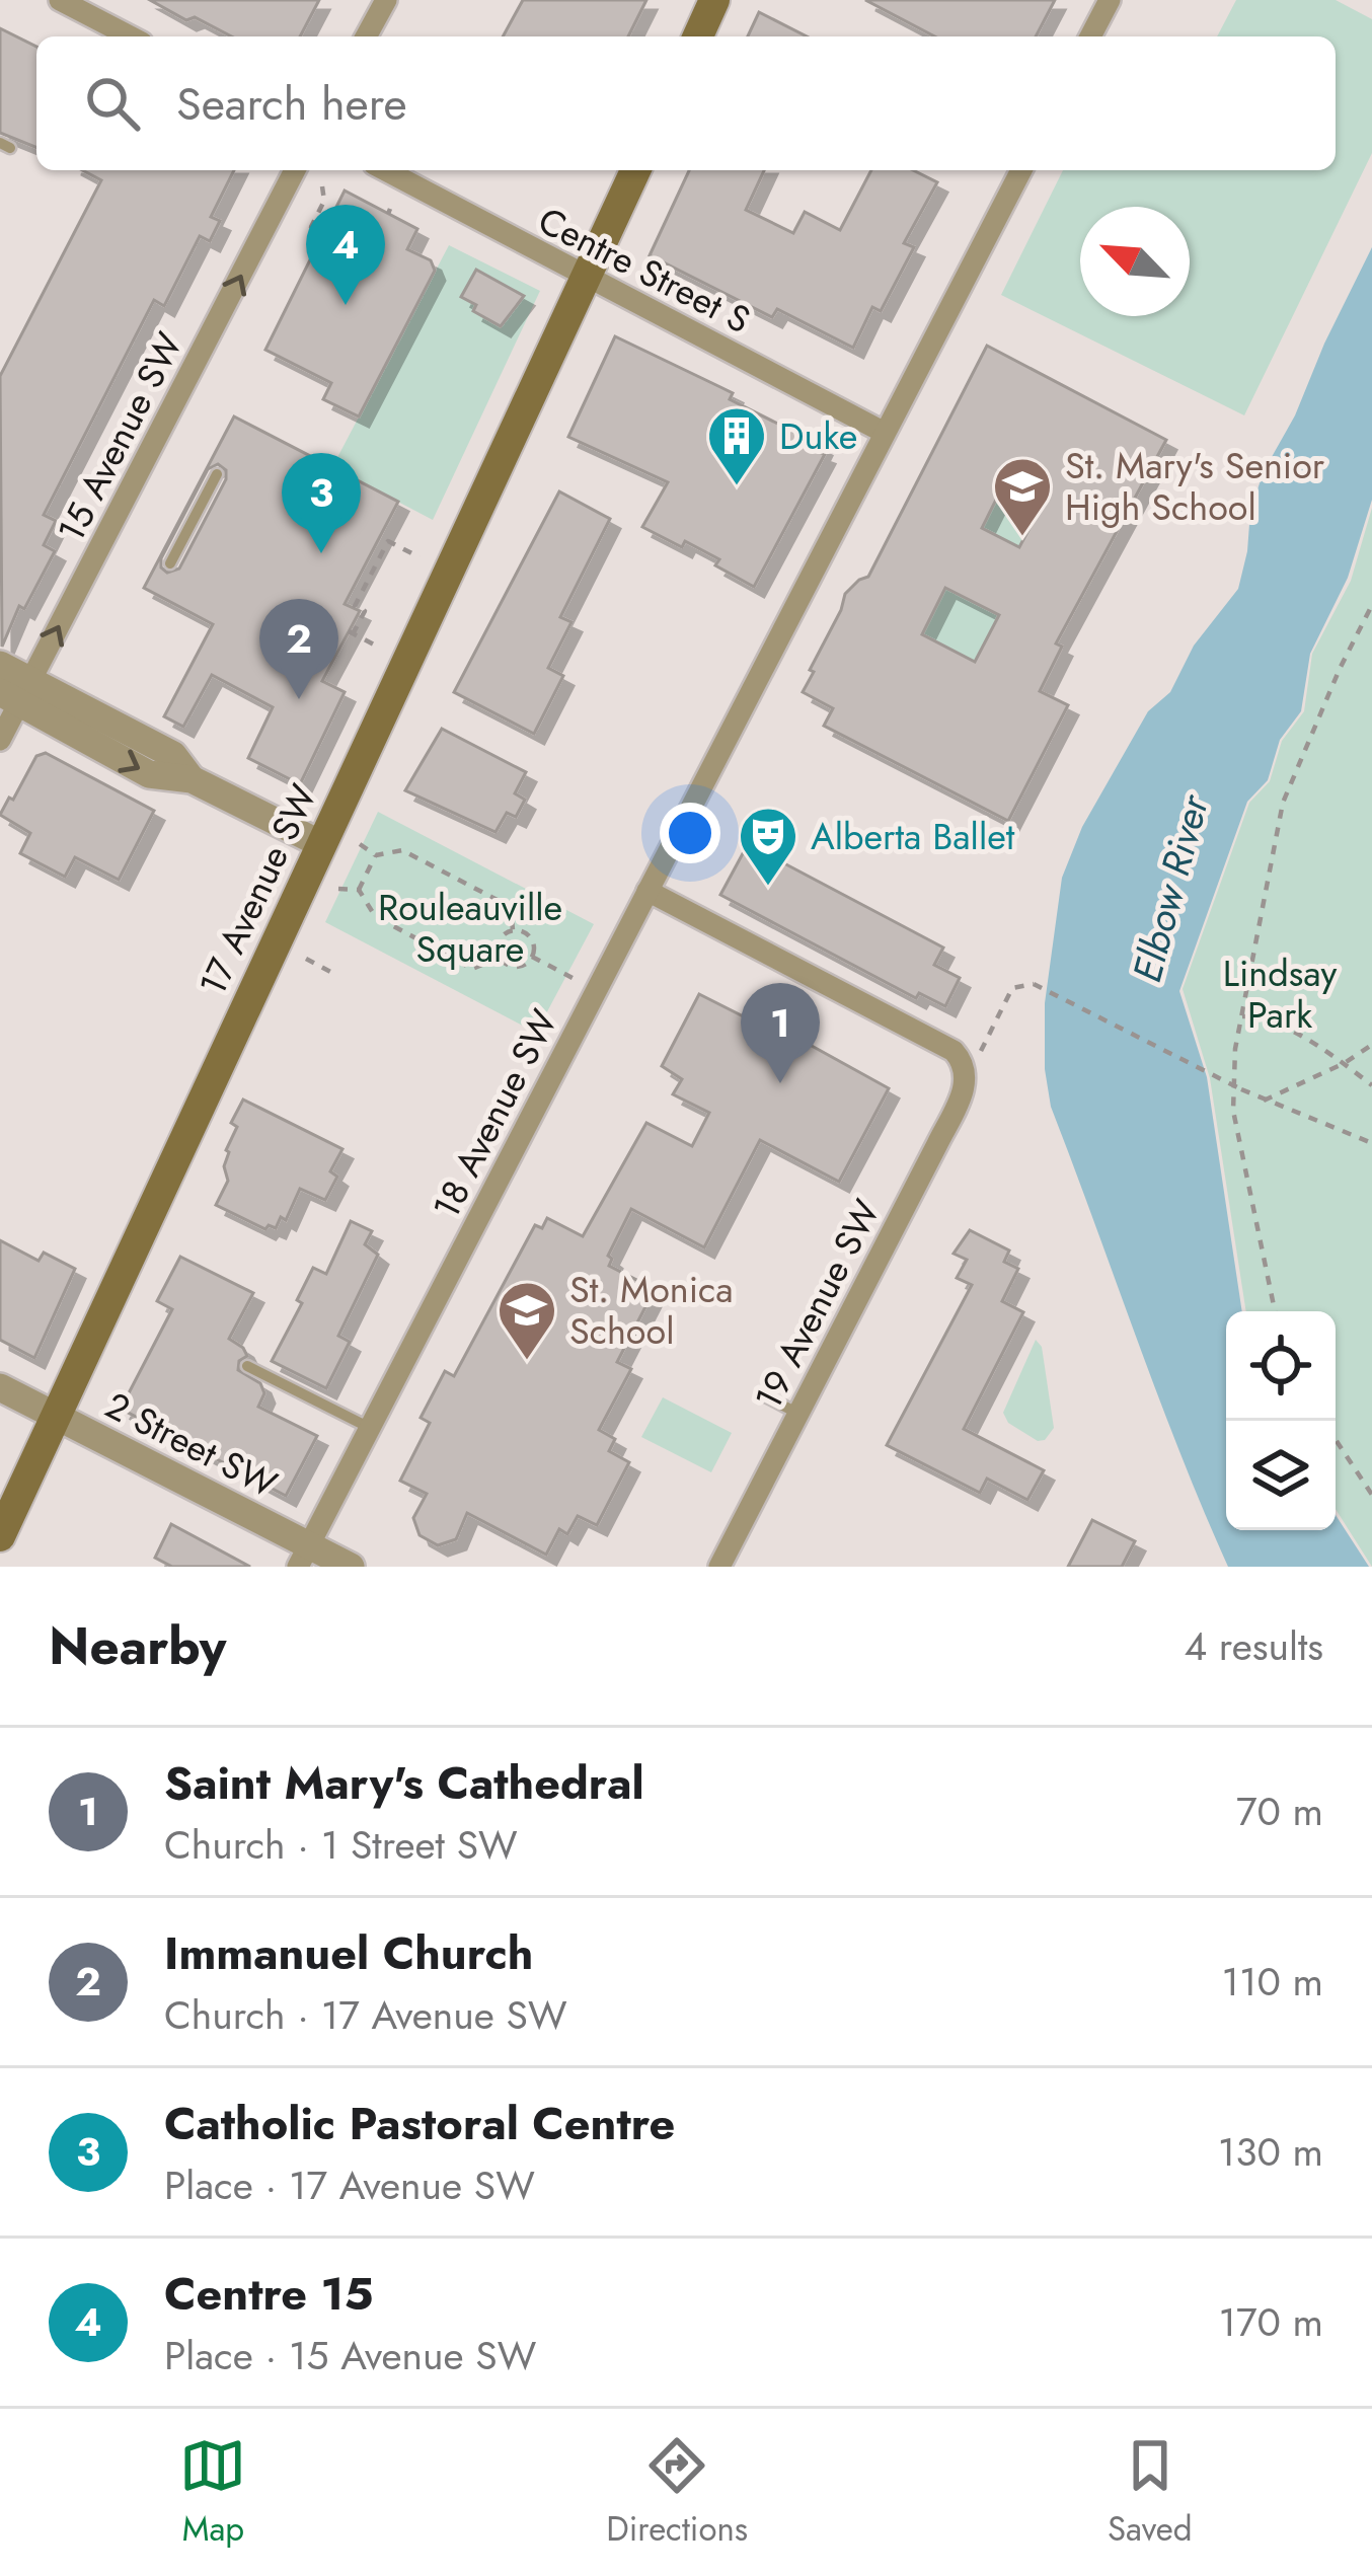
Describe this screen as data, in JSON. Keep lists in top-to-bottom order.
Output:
{
  "streets": {
    "main road": ["17 Avenue SW"],
    "street": [
      "Centre Street S",
      "15 Avenue SW",
      "18 Avenue SW",
      "19 Avenue SW",
      "2 Street SW"
    ]
  },
  "crossings": [
    ["Centre Street S", "17 Avenue SW"],
    ["Centre Street S", "18 Avenue SW"],
    ["17 Avenue SW", "2 Street SW"],
    ["18 Avenue SW", "19 Avenue SW"],
    ["18 Avenue SW", "2 Street SW"]
  ],
  "one_way": ["15 Avenue SW"],
  "water": ["Elbow River"],
  "parks": ["Rouleauville Square", "Lindsay Park"],
  "places": {
    "building": ["Duke"],
    "school or university": ["St. Mary's Senior High School", "St. Monica School"],
    "theatre": ["Alberta Ballet"]
  },
  "north": "top left",
  "page": {
    "search": "Search here",
    "pins": [
      "4",
      "3",
      "2",
      "1"
    ],
    "heading": ["Nearby", "4 results"],
    "list": [
      {
        "mark": "1",
        "name": "Saint Mary's Cathedral",
        "note": "Church · 1 Street SW",
        "value": "70 m"
      },
      {
        "mark": "2",
        "name": "Immanuel Church",
        "note": "Church · 17 Avenue SW",
        "value": "110 m"
      },
      {
        "mark": "3",
        "name": "Catholic Pastoral Centre",
        "note": "Place · 17 Avenue SW",
        "value": "130 m"
      },
      {
        "mark": "4",
        "name": "Centre 15",
        "note": "Place · 15 Avenue SW",
        "value": "170 m"
      }
    ],
    "nav": ["Map", "Directions", "Saved"]
  }
}
